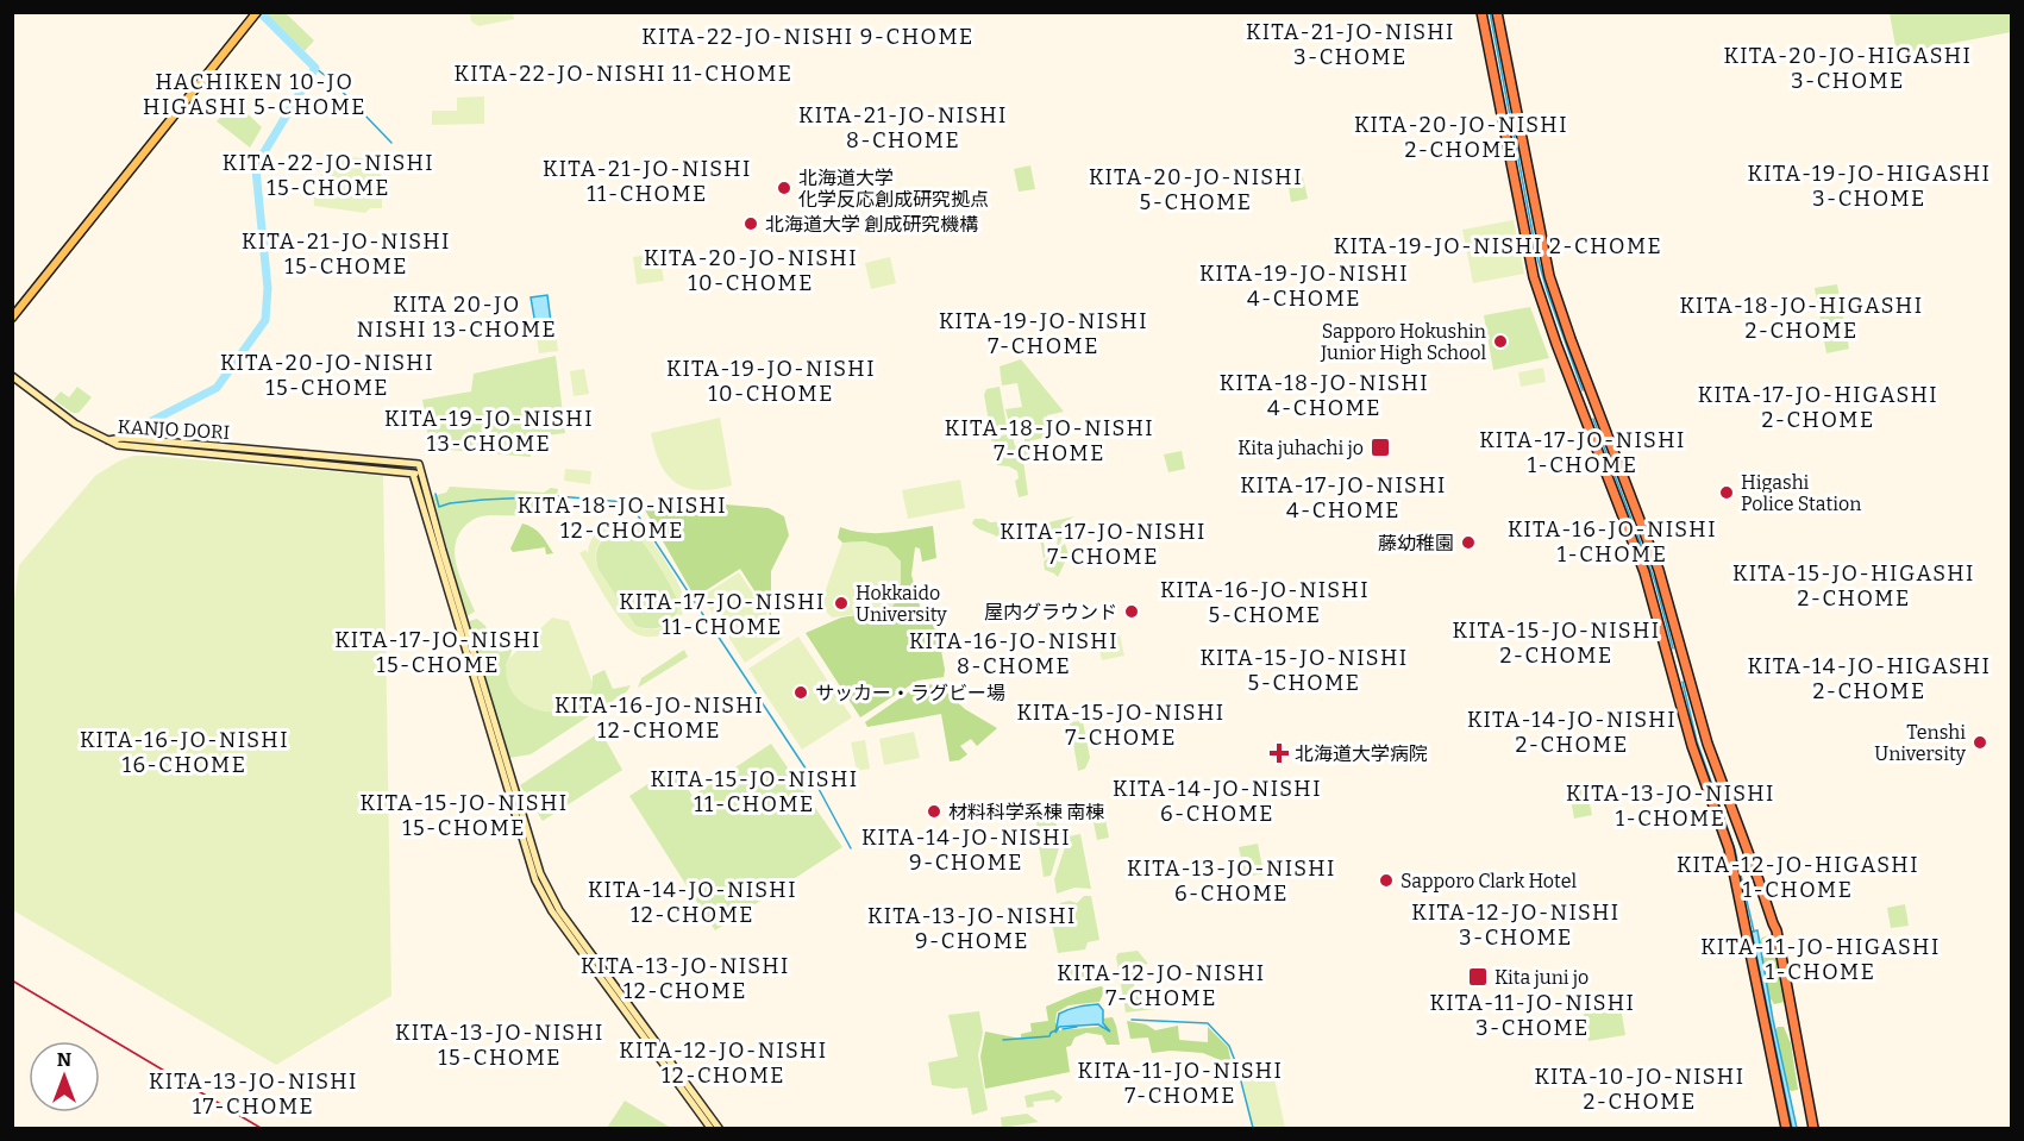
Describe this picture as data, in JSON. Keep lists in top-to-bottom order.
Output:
{
  "streets": {
    "main road": ["KANJO DORI"]
  },
  "districts": [
    "KITA-21-JO-NISHI 3-CHOME",
    "KITA-22-JO-NISHI 9-CHOME",
    "KITA-20-JO-HIGASHI 3-CHOME",
    "KITA-22-JO-NISHI 11-CHOME",
    "HACHIKEN 10-JO HIGASHI 5-CHOME",
    "KITA-21-JO-NISHI 8-CHOME",
    "KITA-20-JO-NISHI 2-CHOME",
    "KITA-22-JO-NISHI 15-CHOME",
    "KITA-21-JO-NISHI 11-CHOME",
    "KITA-19-JO-HIGASHI 3-CHOME",
    "KITA-20-JO-NISHI 5-CHOME",
    "KITA-21-JO-NISHI 15-CHOME",
    "KITA-19-JO-NISHI 2-CHOME",
    "KITA-20-JO-NISHI 10-CHOME",
    "KITA-19-JO-NISHI 4-CHOME",
    "KITA 20-JO NISHI 13-CHOME",
    "KITA-18-JO-HIGASHI 2-CHOME",
    "KITA-19-JO-NISHI 7-CHOME",
    "KITA-20-JO-NISHI 15-CHOME",
    "KITA-19-JO-NISHI 10-CHOME",
    "KITA-18-JO-NISHI 4-CHOME",
    "KITA-17-JO-HIGASHI 2-CHOME",
    "KITA-19-JO-NISHI 13-CHOME",
    "KITA-18-JO-NISHI 7-CHOME",
    "KITA-17-JO-NISHI 1-CHOME",
    "KITA-17-JO-NISHI 4-CHOME",
    "KITA-18-JO-NISHI 12-CHOME",
    "KITA-16-JO-NISHI 1-CHOME",
    "KITA-17-JO-NISHI 7-CHOME",
    "KITA-15-JO-HIGASHI 2-CHOME",
    "KITA-16-JO-NISHI 5-CHOME",
    "KITA-17-JO-NISHI 11-CHOME",
    "KITA-15-JO-NISHI 2-CHOME",
    "KITA-17-JO-NISHI 15-CHOME",
    "KITA-16-JO-NISHI 8-CHOME",
    "KITA-15-JO-NISHI 5-CHOME",
    "KITA-14-JO-HIGASHI 2-CHOME",
    "KITA-16-JO-NISHI 12-CHOME",
    "KITA-15-JO-NISHI 7-CHOME",
    "KITA-14-JO-NISHI 2-CHOME",
    "KITA-16-JO-NISHI 16-CHOME",
    "KITA-15-JO-NISHI 11-CHOME",
    "KITA-14-JO-NISHI 6-CHOME",
    "KITA-13-JO-NISHI 1-CHOME",
    "KITA-15-JO-NISHI 15-CHOME",
    "KITA-14-JO-NISHI 9-CHOME",
    "KITA-12-JO-HIGASHI 1-CHOME",
    "KITA-13-JO-NISHI 6-CHOME",
    "KITA-14-JO-NISHI 12-CHOME",
    "KITA-12-JO-NISHI 3-CHOME",
    "KITA-13-JO-NISHI 9-CHOME",
    "KITA-11-JO-HIGASHI 1-CHOME",
    "KITA-13-JO-NISHI 12-CHOME",
    "KITA-12-JO-NISHI 7-CHOME",
    "KITA-11-JO-NISHI 3-CHOME",
    "KITA-13-JO-NISHI 15-CHOME",
    "KITA-12-JO-NISHI 12-CHOME",
    "KITA-11-JO-NISHI 7-CHOME",
    "KITA-10-JO-NISHI 2-CHOME",
    "KITA-13-JO-NISHI 17-CHOME"
  ],
  "places": {
    "other": [
      "北海道大学 化学反応創成研究拠点",
      "北海道大学 創成研究機構",
      "Sapporo Hokushin Junior High School",
      "Higashi Police Station",
      "藤幼稚園",
      "Hokkaido University",
      "屋内グラウンド",
      "サッカー・ラグビー場",
      "Tenshi University",
      "材料科学系棟 南棟",
      "Sapporo Clark Hotel"
    ],
    "transit": ["Kita juhachi jo", "Kita juni jo"],
    "health": ["北海道大学病院"]
  },
  "north": "top"
}
